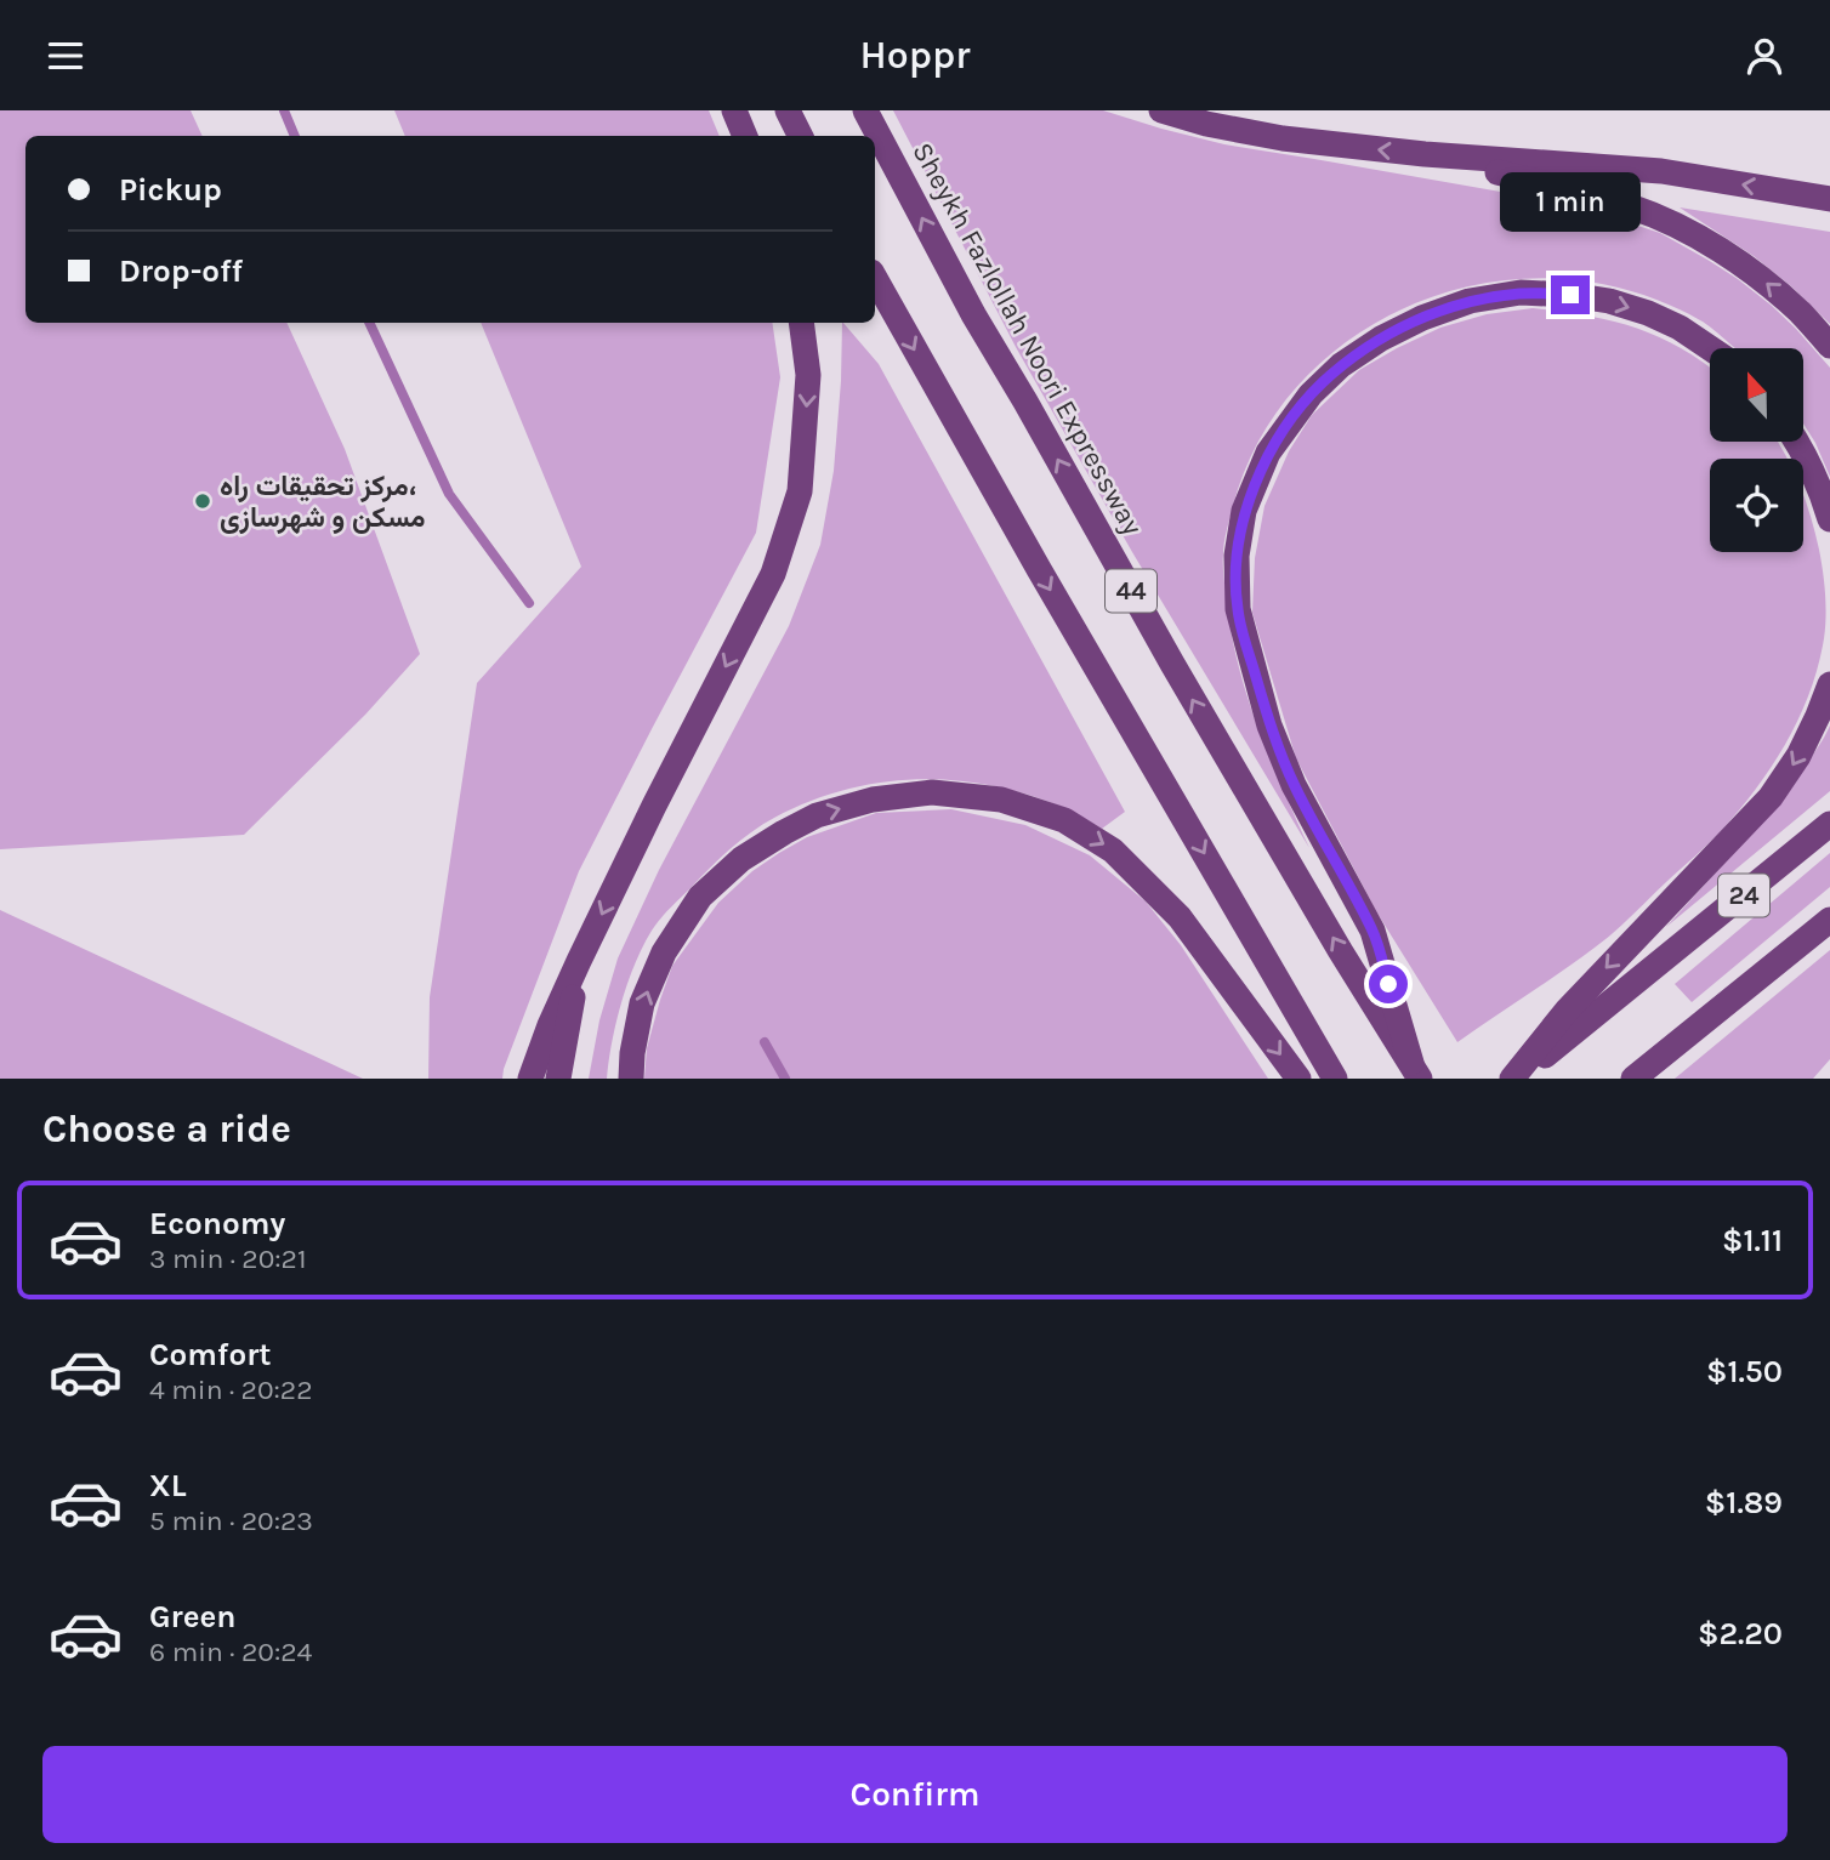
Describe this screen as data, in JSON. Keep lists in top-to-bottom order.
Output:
{
  "streets": {
    "highway": ["Sheykh Fazlollah Noori Expressway", "44", "24"]
  },
  "places": ["مرکز تحقیقات راه، مسکن و شهرسازی"],
  "north": "top",
  "page": {
    "header": "Hoppr",
    "banner": ["Pickup", "Drop-off"],
    "bubble": "1 min",
    "heading": "Choose a ride",
    "list": [
      {
        "name": "Economy",
        "note": "3 min · 20:21",
        "value": "$1.11"
      },
      {
        "name": "Comfort",
        "note": "4 min · 20:22",
        "value": "$1.50"
      },
      {
        "name": "XL",
        "note": "5 min · 20:23",
        "value": "$1.89"
      },
      {
        "name": "Green",
        "note": "6 min · 20:24",
        "value": "$2.20"
      }
    ],
    "buttons": "Confirm"
  }
}
